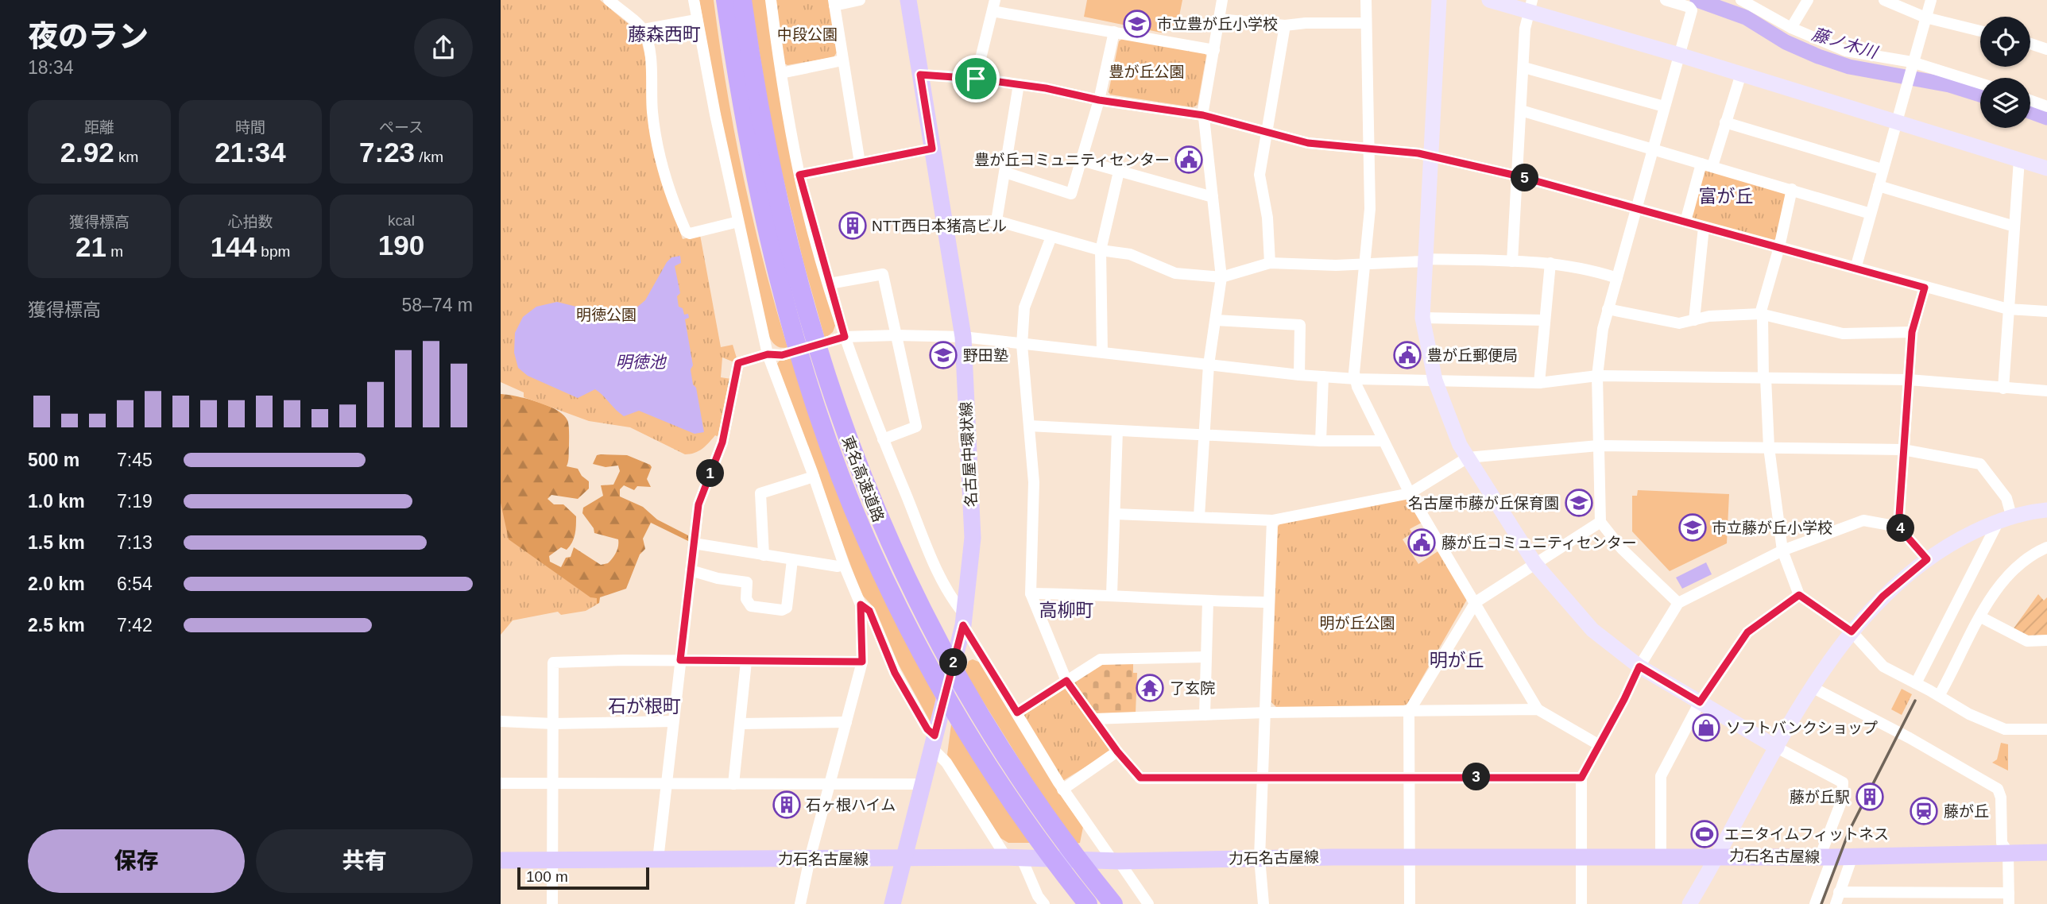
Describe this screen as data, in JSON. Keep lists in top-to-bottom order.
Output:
{
  "streets": {
    "highway": ["東名高速道路"],
    "main road": ["名古屋中環状線", "力石名古屋線"]
  },
  "crossings": [
    ["名古屋中環状線", "力石名古屋線"]
  ],
  "districts": [
    "藤森西町",
    "富が丘",
    "高柳町",
    "明が丘",
    "石が根町"
  ],
  "water": ["藤ノ木川", "明徳池"],
  "parks": [
    "中段公園",
    "豊が丘公園",
    "明徳公園",
    "明が丘公園"
  ],
  "places": {
    "school or university": [
      "市立豊が丘小学校",
      "野田塾",
      "名古屋市藤が丘保育園",
      "市立藤が丘小学校"
    ],
    "public building": ["豊が丘コミュニティセンター", "豊が丘郵便局", "藤が丘コミュニティセンター"],
    "building": ["NTT西日本猪高ビル", "藤が丘駅", "石ヶ根ハイム"],
    "temple": ["了玄院"],
    "shop": ["ソフトバンクショップ"],
    "station": ["藤が丘"],
    "sports": ["エニタイムフィットネス"]
  },
  "scale_bar": "100 m",
  "page": {
    "heading": ["夜のラン", "18:34"],
    "stats": [
      ["距離", "2.92 km"],
      ["時間", "21:34"],
      ["ペース", "7:23 /km"],
      ["獲得標高", "21 m"],
      ["心拍数", "144 bpm"],
      ["kcal", "190"]
    ],
    "pins": [
      "5",
      "1",
      "4",
      "2",
      "3"
    ],
    "chart": ["獲得標高", "58–74 m"],
    "list": [
      {
        "name": "500 m",
        "note": "7:45"
      },
      {
        "name": "1.0 km",
        "note": "7:19"
      },
      {
        "name": "1.5 km",
        "note": "7:13"
      },
      {
        "name": "2.0 km",
        "note": "6:54"
      },
      {
        "name": "2.5 km",
        "note": "7:42"
      }
    ],
    "buttons": ["保存", "共有"],
    "scale": "100 m"
  }
}
